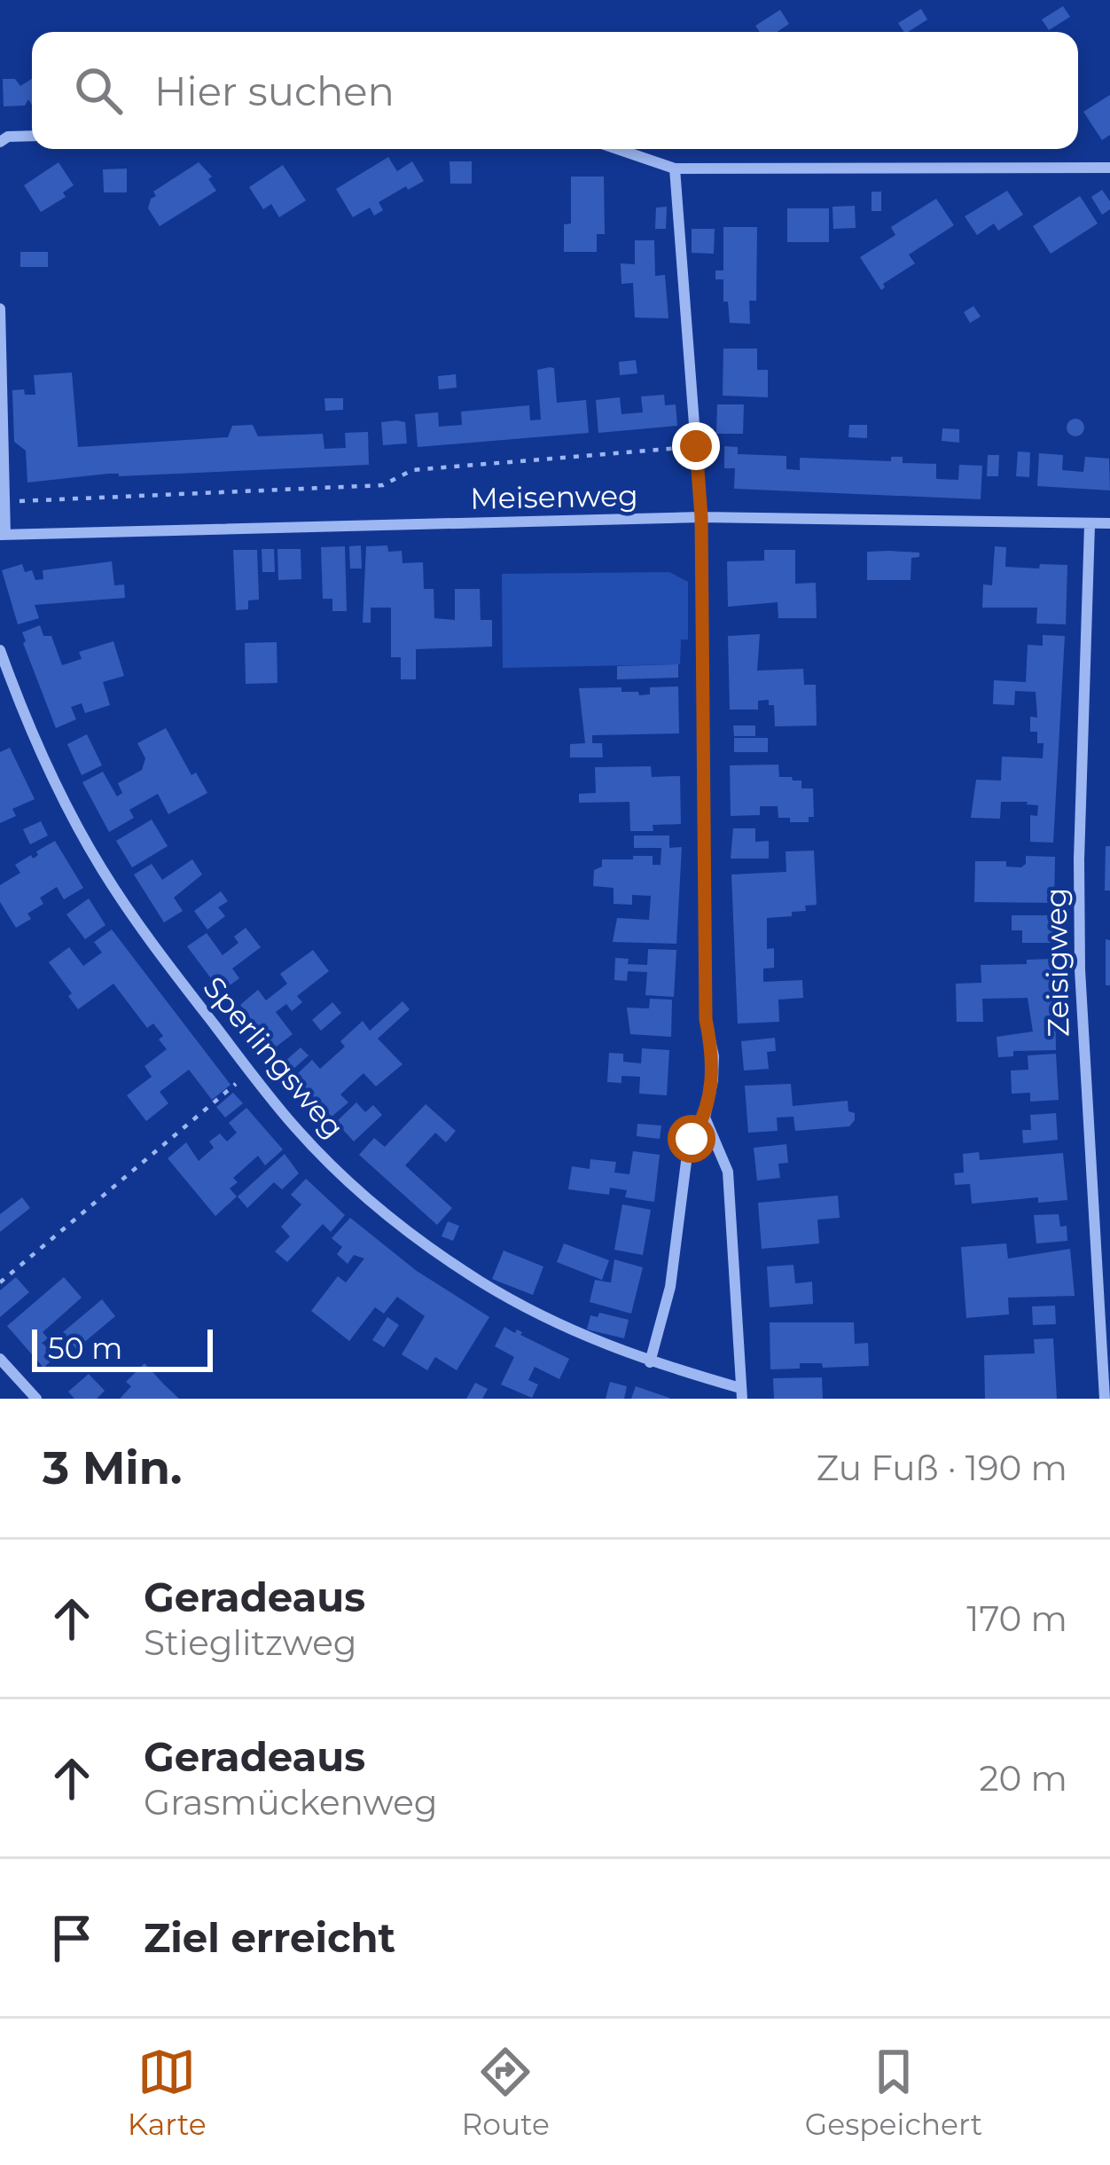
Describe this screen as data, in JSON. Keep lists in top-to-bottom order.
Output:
{
  "streets": {
    "street": ["Meisenweg", "Zeisigweg", "Sperlingsweg"]
  },
  "crossings": [
    ["Meisenweg", "Zeisigweg"]
  ],
  "scale_bar": "50 m",
  "page": {
    "search": "Hier suchen",
    "scale": "50 m",
    "heading": ["3 Min.", "Zu Fuß · 190 m"],
    "list": [
      ["Geradeaus", "Stieglitzweg", "170 m"],
      ["Geradeaus", "Grasmückenweg", "20 m"],
      "Ziel erreicht"
    ],
    "nav": ["Karte", "Route", "Gespeichert"]
  }
}
